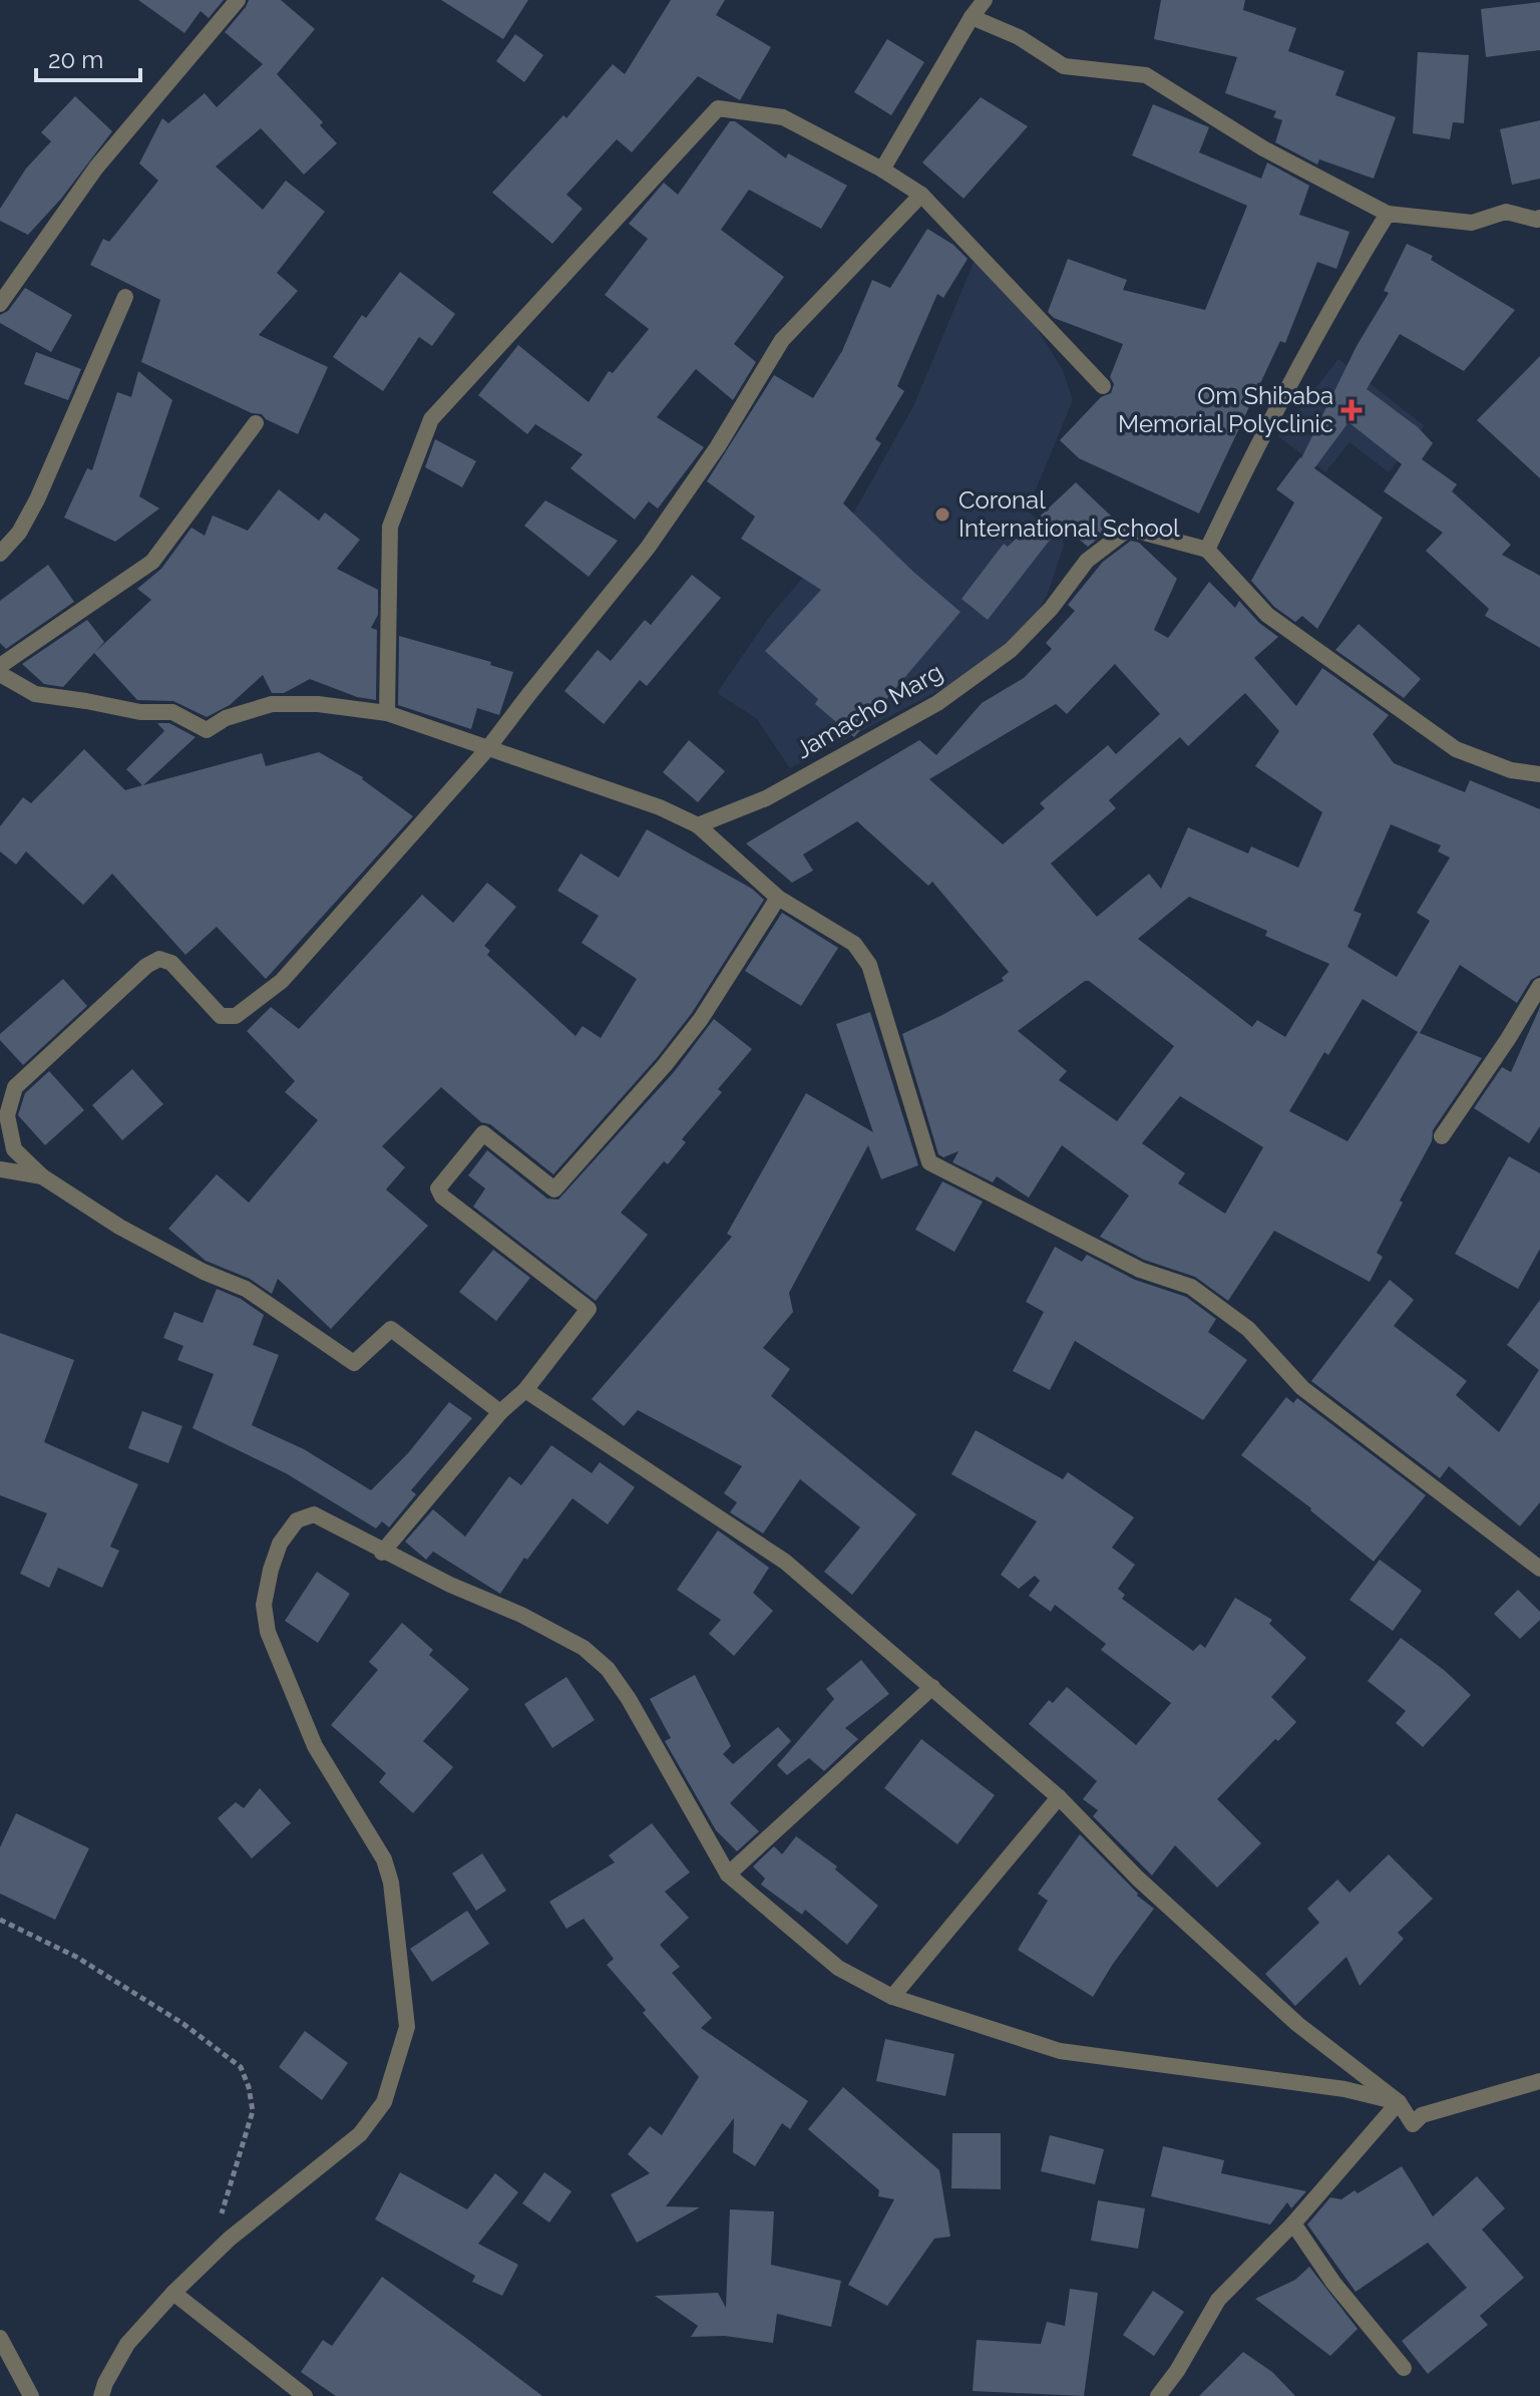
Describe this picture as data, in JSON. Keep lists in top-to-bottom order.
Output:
{
  "streets": {
    "street": ["Jamacho Marg"]
  },
  "places": {
    "health": ["Om Shibaba Memorial Polyclinic"],
    "other": ["Coronal International School"]
  },
  "scale_bar": "20 m"
}
